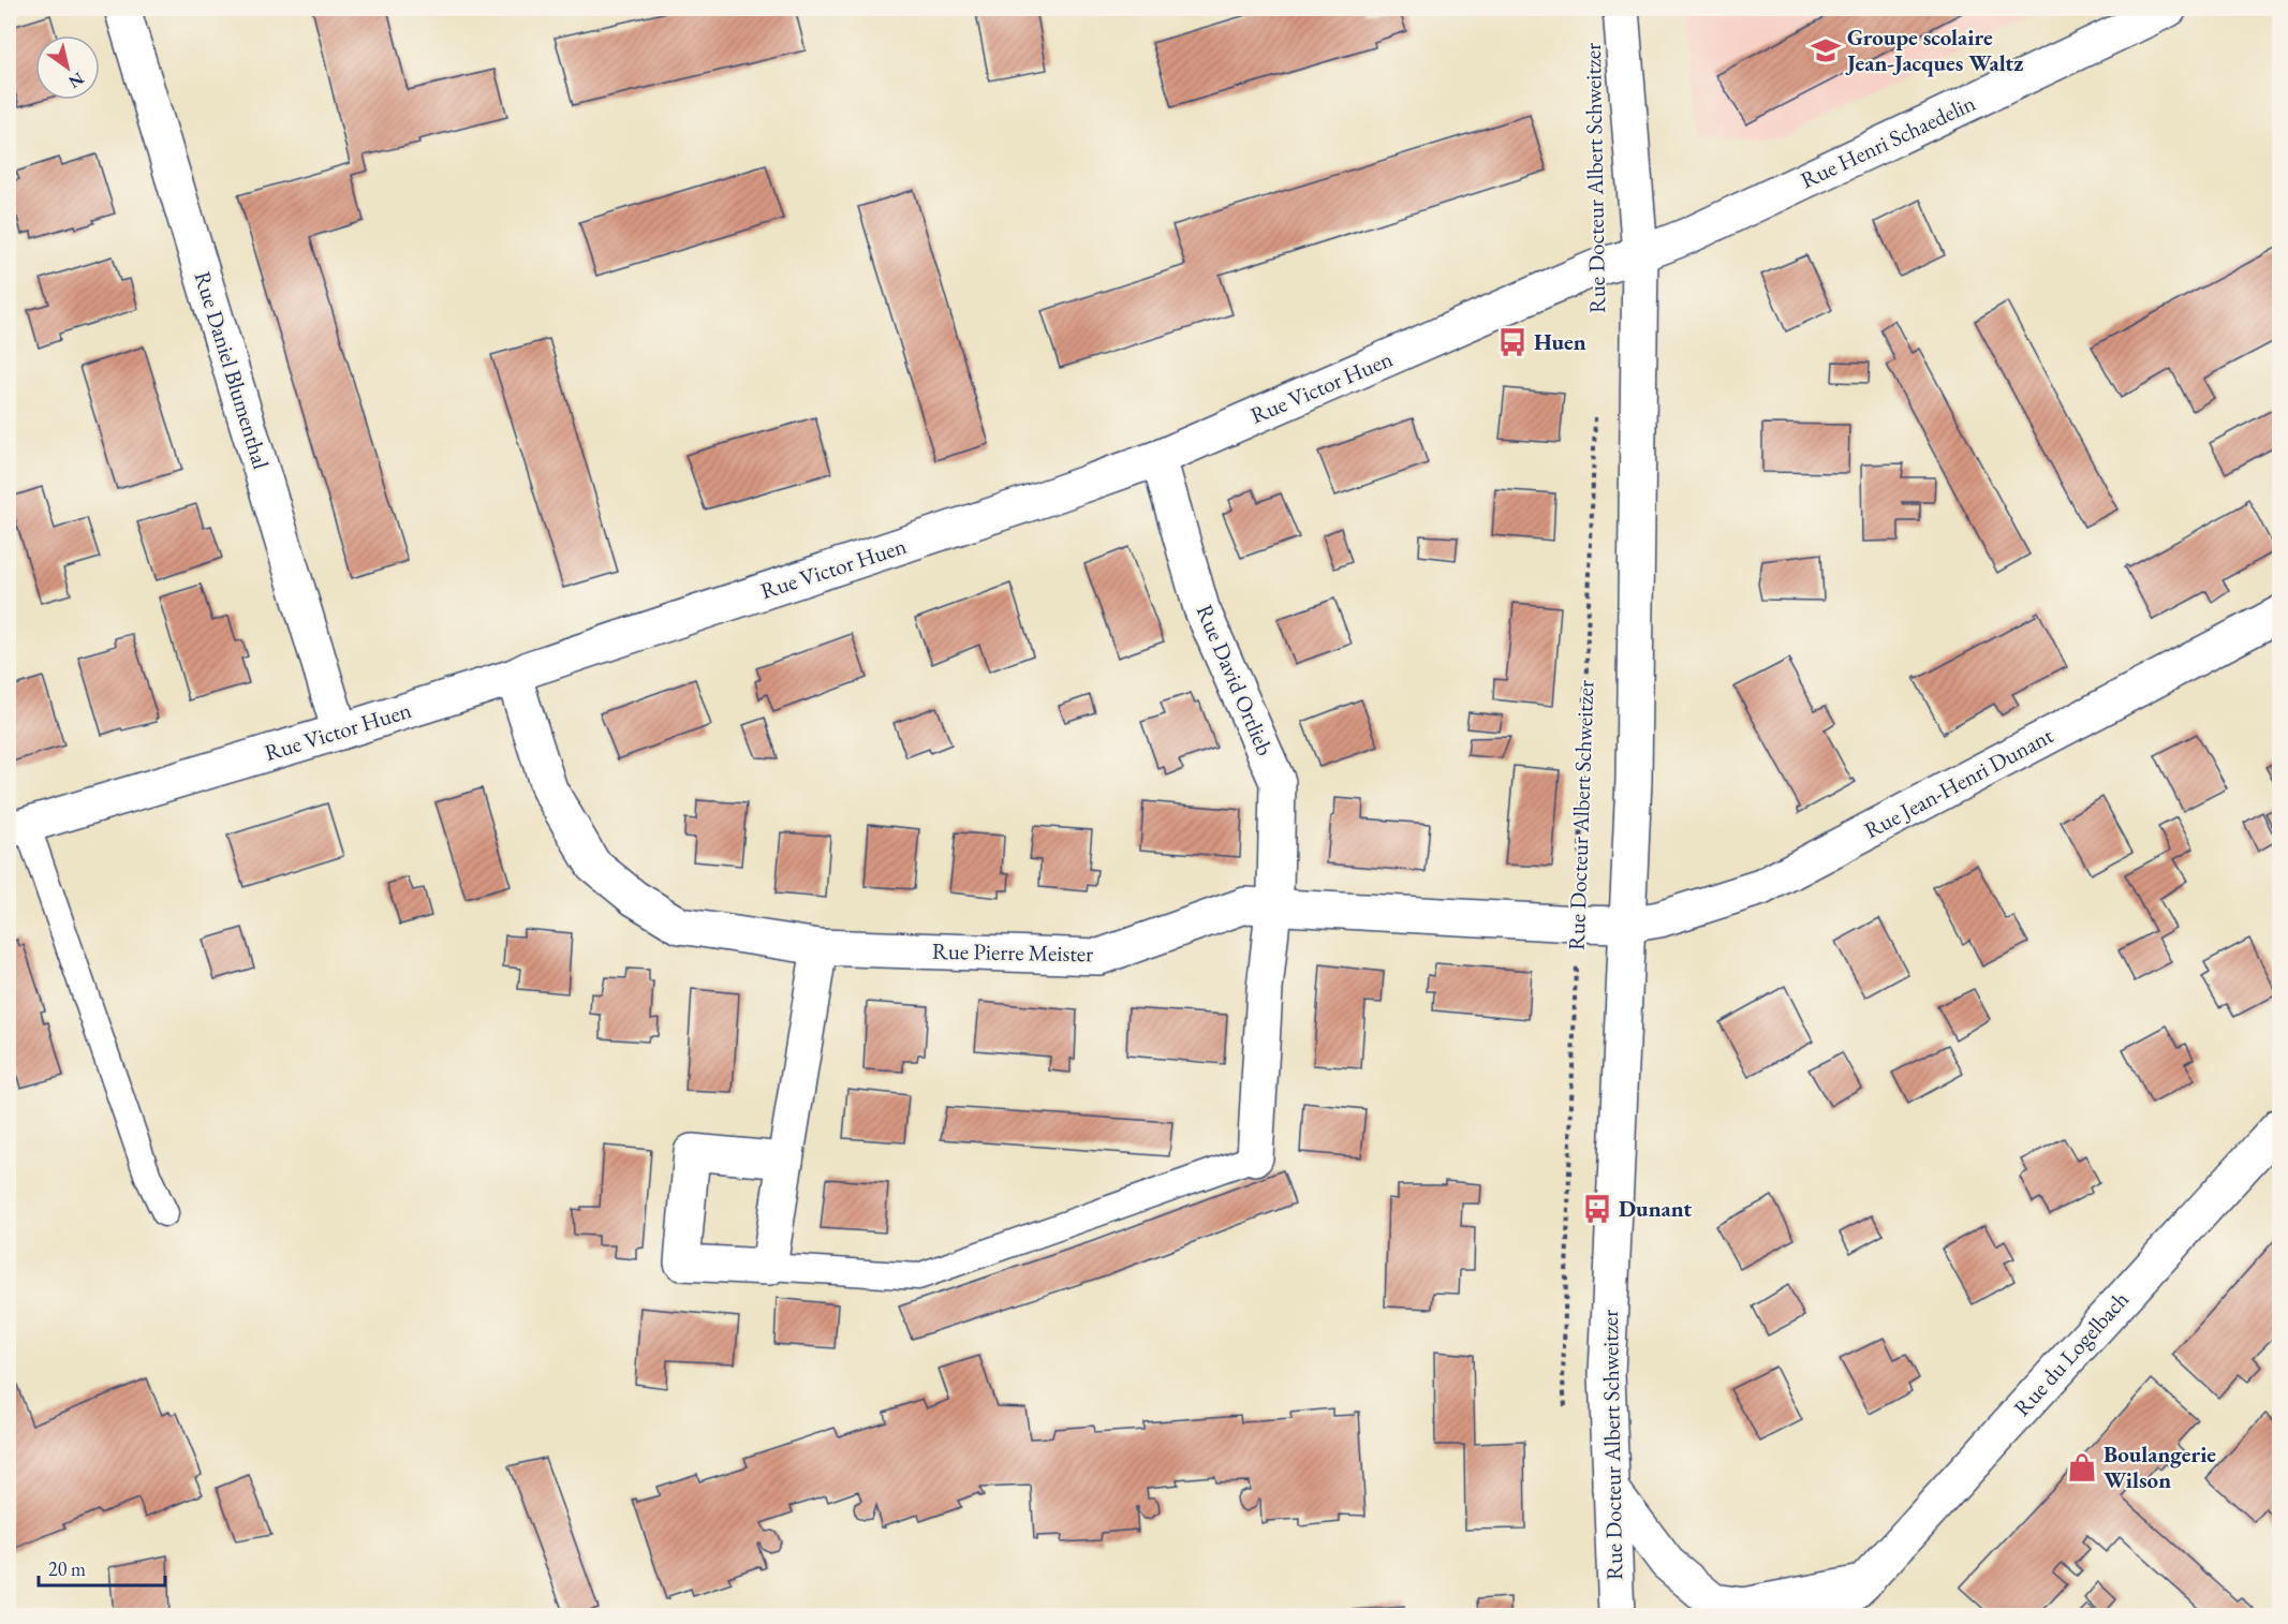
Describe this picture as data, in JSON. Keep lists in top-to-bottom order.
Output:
{
  "streets": {
    "street": [
      "Rue Henri Schaedelin",
      "Rue Docteur Albert Schweitzer",
      "Rue Daniel Blumenthal",
      "Rue Victor Huen",
      "Rue David Ortlieb",
      "Rue Jean-Henri Dunant",
      "Rue Pierre Meister",
      "Rue du Logelbach"
    ]
  },
  "crossings": [
    ["Rue Henri Schaedelin", "Rue Docteur Albert Schweitzer"],
    ["Rue Henri Schaedelin", "Rue Victor Huen"],
    ["Rue Docteur Albert Schweitzer", "Rue Victor Huen"],
    ["Rue Docteur Albert Schweitzer", "Rue Jean-Henri Dunant"],
    ["Rue Docteur Albert Schweitzer", "Rue Pierre Meister"],
    ["Rue Daniel Blumenthal", "Rue Victor Huen"],
    ["Rue Victor Huen", "Rue David Ortlieb"],
    ["Rue Victor Huen", "Rue Pierre Meister"],
    ["Rue David Ortlieb", "Rue Pierre Meister"],
    ["Rue Jean-Henri Dunant", "Rue Pierre Meister"]
  ],
  "places": {
    "school or university": ["Groupe scolaire Jean-Jacques Waltz"],
    "bus stop": ["Huen", "Dunant"],
    "shop": ["Boulangerie Wilson"]
  },
  "scale_bar": "20 m",
  "north": "bottom right"
}
